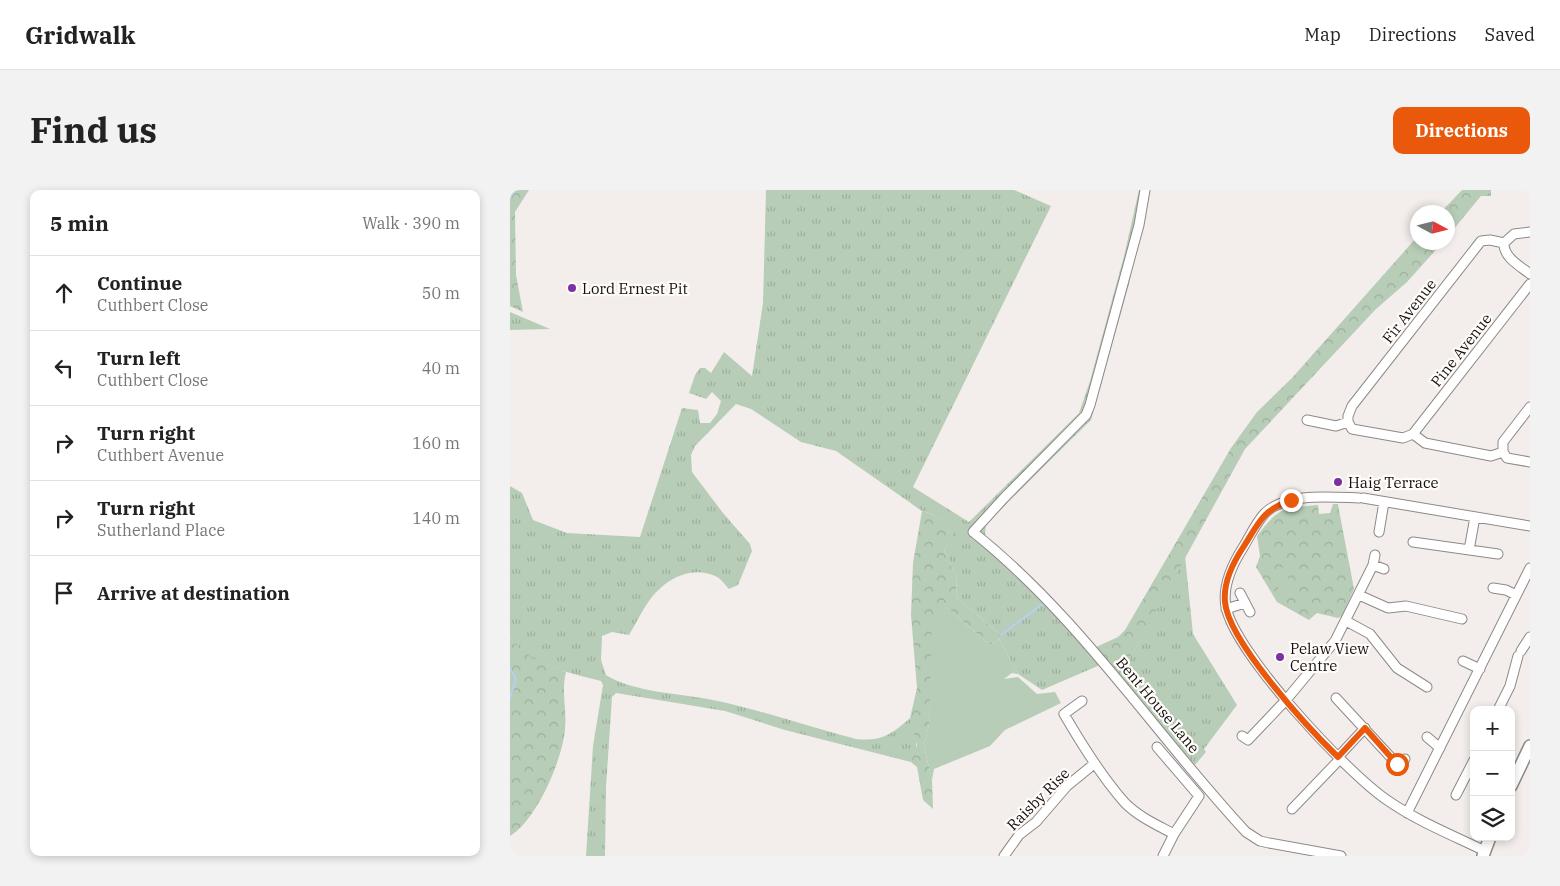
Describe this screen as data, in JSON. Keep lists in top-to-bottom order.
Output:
{
  "streets": {
    "street": [
      "Fir Avenue",
      "Pine Avenue",
      "Bent House Lane",
      "Raisby Rise"
    ]
  },
  "places": ["Lord Ernest Pit", "Haig Terrace", "Pelaw View Centre"],
  "north": "right",
  "page": {
    "header": "Gridwalk",
    "nav": ["Map", "Directions", "Saved"],
    "title": "Find us",
    "buttons": "Directions",
    "heading": ["5 min", "Walk · 390 m"],
    "list": [
      ["Continue", "Cuthbert Close", "50 m"],
      ["Turn left", "Cuthbert Close", "40 m"],
      ["Turn right", "Cuthbert Avenue", "160 m"],
      ["Turn right", "Sutherland Place", "140 m"],
      "Arrive at destination"
    ],
    "map_buttons": ["+", "−"]
  }
}
